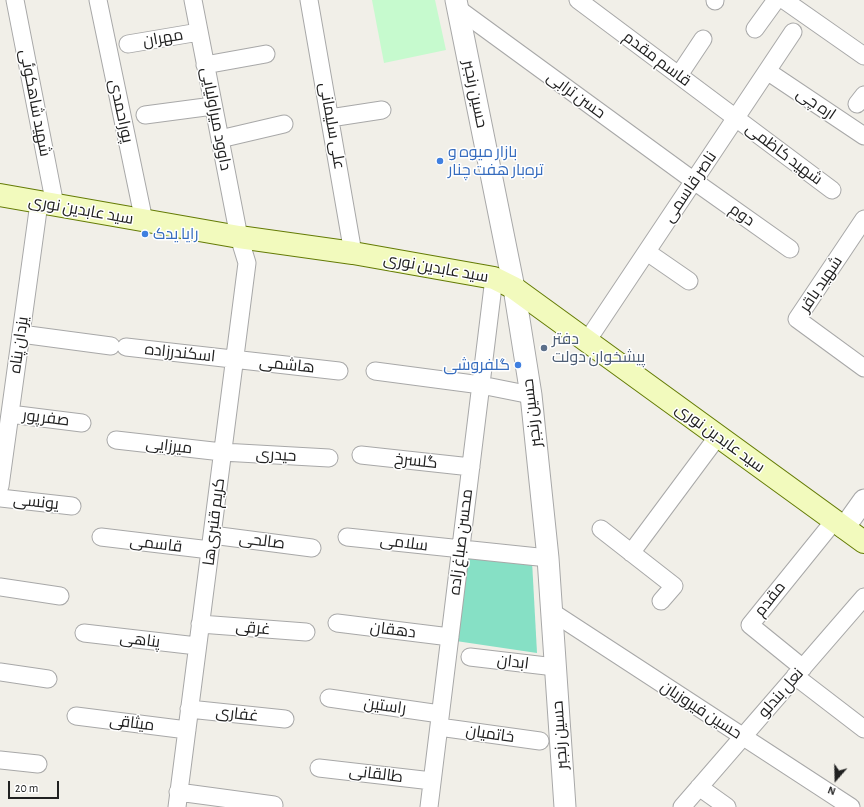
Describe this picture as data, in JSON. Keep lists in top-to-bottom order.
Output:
{
  "streets": {
    "main road": ["سید عابدین نوری"],
    "street": [
      "مهران",
      "قاسم مقدم",
      "حسین رنجبر",
      "حسن ترابی",
      "شهید شاهکوئی",
      "اره چی",
      "پوراحمدی",
      "داوود میراولیایی",
      "علی سلیمانی",
      "شهید کاظمی",
      "ناصر قاسمی",
      "دوم",
      "شهید باقر",
      "یزدان پناه",
      "اسکندرزاده",
      "هاشمی",
      "صفرپور",
      "میرزایی",
      "حیدری",
      "گلسرخ",
      "یونسی",
      "کریم قنبری‌ها",
      "صالحی",
      "محسن صباغ زاده",
      "سلامی",
      "قاسمی",
      "مقدم",
      "غرقی",
      "دهقان",
      "پناهی",
      "ابدان",
      "نعل بندلو",
      "راستین",
      "حسین فیروزیان",
      "غفاری",
      "میثاقی",
      "خاتمیان",
      "طالقانی"
    ]
  },
  "crossings": [
    ["مهران", "داوود میراولیایی"],
    ["قاسم مقدم", "شهید کاظمی"],
    ["قاسم مقدم", "ناصر قاسمی"],
    ["حسین رنجبر", "حسن ترابی"],
    ["حسین رنجبر", "سید عابدین نوری"],
    ["حسین رنجبر", "سلامی"],
    ["حسین رنجبر", "ابدان"],
    ["حسین رنجبر", "حسین فیروزیان"],
    ["حسن ترابی", "ناصر قاسمی"],
    ["حسن ترابی", "دوم"],
    ["شهید شاهکوئی", "سید عابدین نوری"],
    ["شهید شاهکوئی", "یزدان پناه"],
    ["اره چی", "ناصر قاسمی"],
    ["پوراحمدی", "سید عابدین نوری"],
    ["داوود میراولیایی", "سید عابدین نوری"],
    ["داوود میراولیایی", "کریم قنبری‌ها"],
    ["علی سلیمانی", "سید عابدین نوری"],
    ["شهید کاظمی", "ناصر قاسمی"],
    ["ناصر قاسمی", "سید عابدین نوری"],
    ["ناصر قاسمی", "دوم"],
    ["سید عابدین نوری", "یزدان پناه"],
    ["سید عابدین نوری", "کریم قنبری‌ها"],
    ["سید عابدین نوری", "محسن صباغ زاده"],
    ["سید عابدین نوری", "مقدم"],
    ["یزدان پناه", "اسکندرزاده"],
    ["یزدان پناه", "صفرپور"],
    ["اسکندرزاده", "هاشمی"],
    ["اسکندرزاده", "کریم قنبری‌ها"],
    ["هاشمی", "کریم قنبری‌ها"],
    ["میرزایی", "حیدری"],
    ["میرزایی", "کریم قنبری‌ها"],
    ["حیدری", "کریم قنبری‌ها"],
    ["گلسرخ", "محسن صباغ زاده"],
    ["کریم قنبری‌ها", "صالحی"],
    ["کریم قنبری‌ها", "قاسمی"],
    ["کریم قنبری‌ها", "غرقی"],
    ["کریم قنبری‌ها", "پناهی"],
    ["کریم قنبری‌ها", "غفاری"],
    ["کریم قنبری‌ها", "میثاقی"],
    ["صالحی", "قاسمی"],
    ["محسن صباغ زاده", "سلامی"],
    ["محسن صباغ زاده", "دهقان"],
    ["محسن صباغ زاده", "راستین"],
    ["محسن صباغ زاده", "خاتمیان"],
    ["محسن صباغ زاده", "طالقانی"],
    ["مقدم", "نعل بندلو"],
    ["نعل بندلو", "حسین فیروزیان"],
    ["راستین", "خاتمیان"]
  ],
  "places": [
    "بازار میوه و تره‌بار هفت چنار",
    "رایا یدک",
    "دفتر پیشخوان دولت",
    "گلفروشی"
  ],
  "scale_bar": "20 m",
  "north": "bottom"
}
